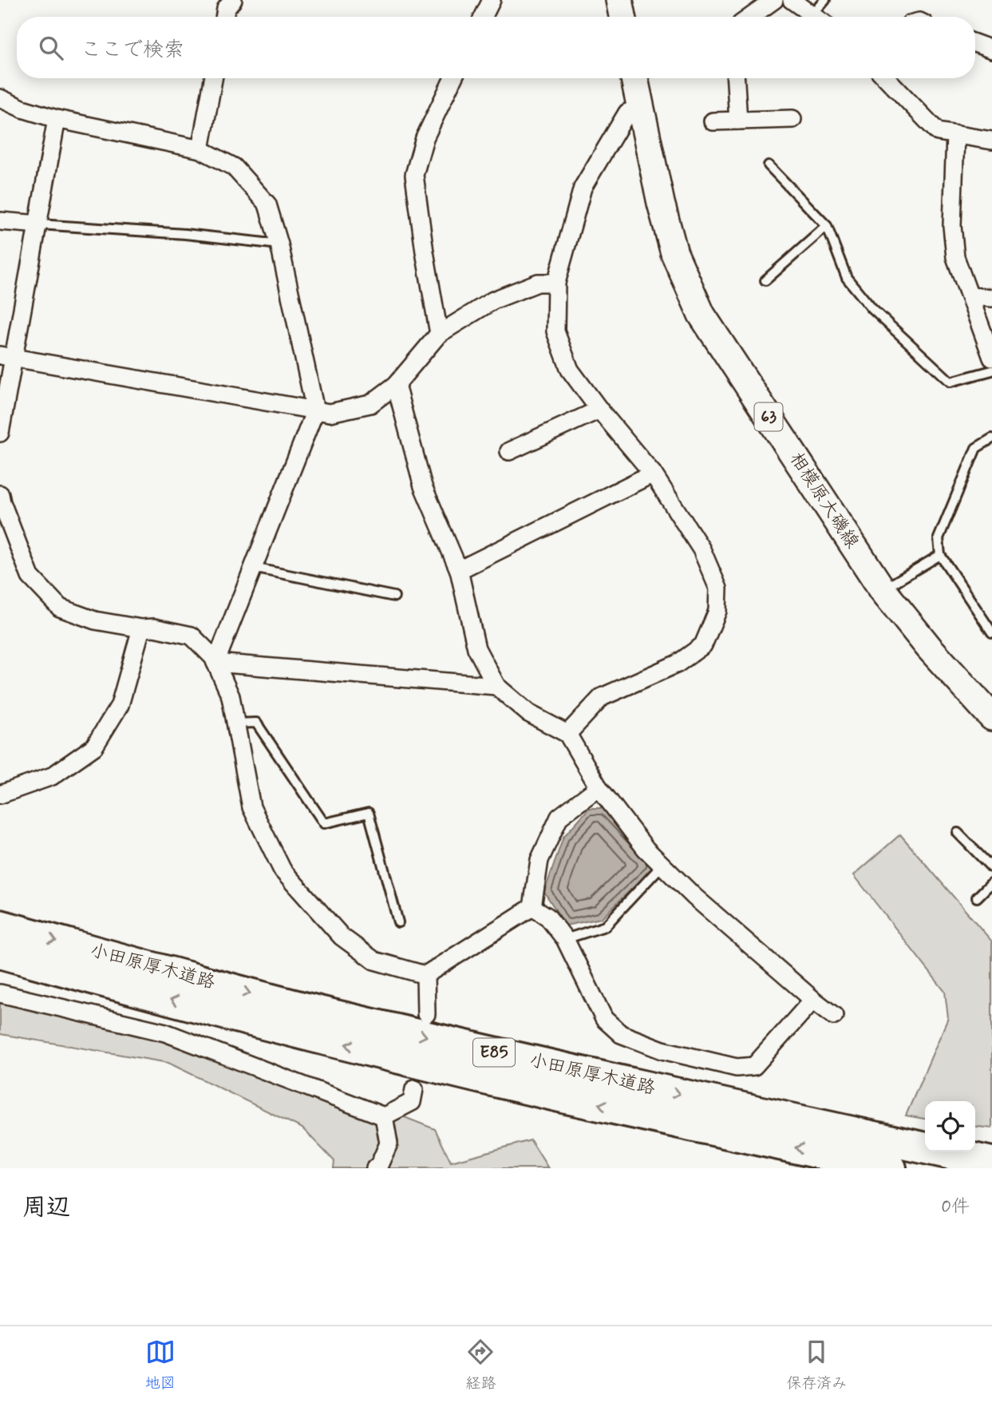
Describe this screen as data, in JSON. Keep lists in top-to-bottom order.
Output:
{
  "streets": {
    "highway": ["小田原厚木道路", "E85"],
    "main road": ["63", "相模原大磯線"]
  },
  "page": {
    "search": "ここで検索",
    "heading": ["周辺", "0件"],
    "nav": ["地図", "経路", "保存済み"]
  }
}
